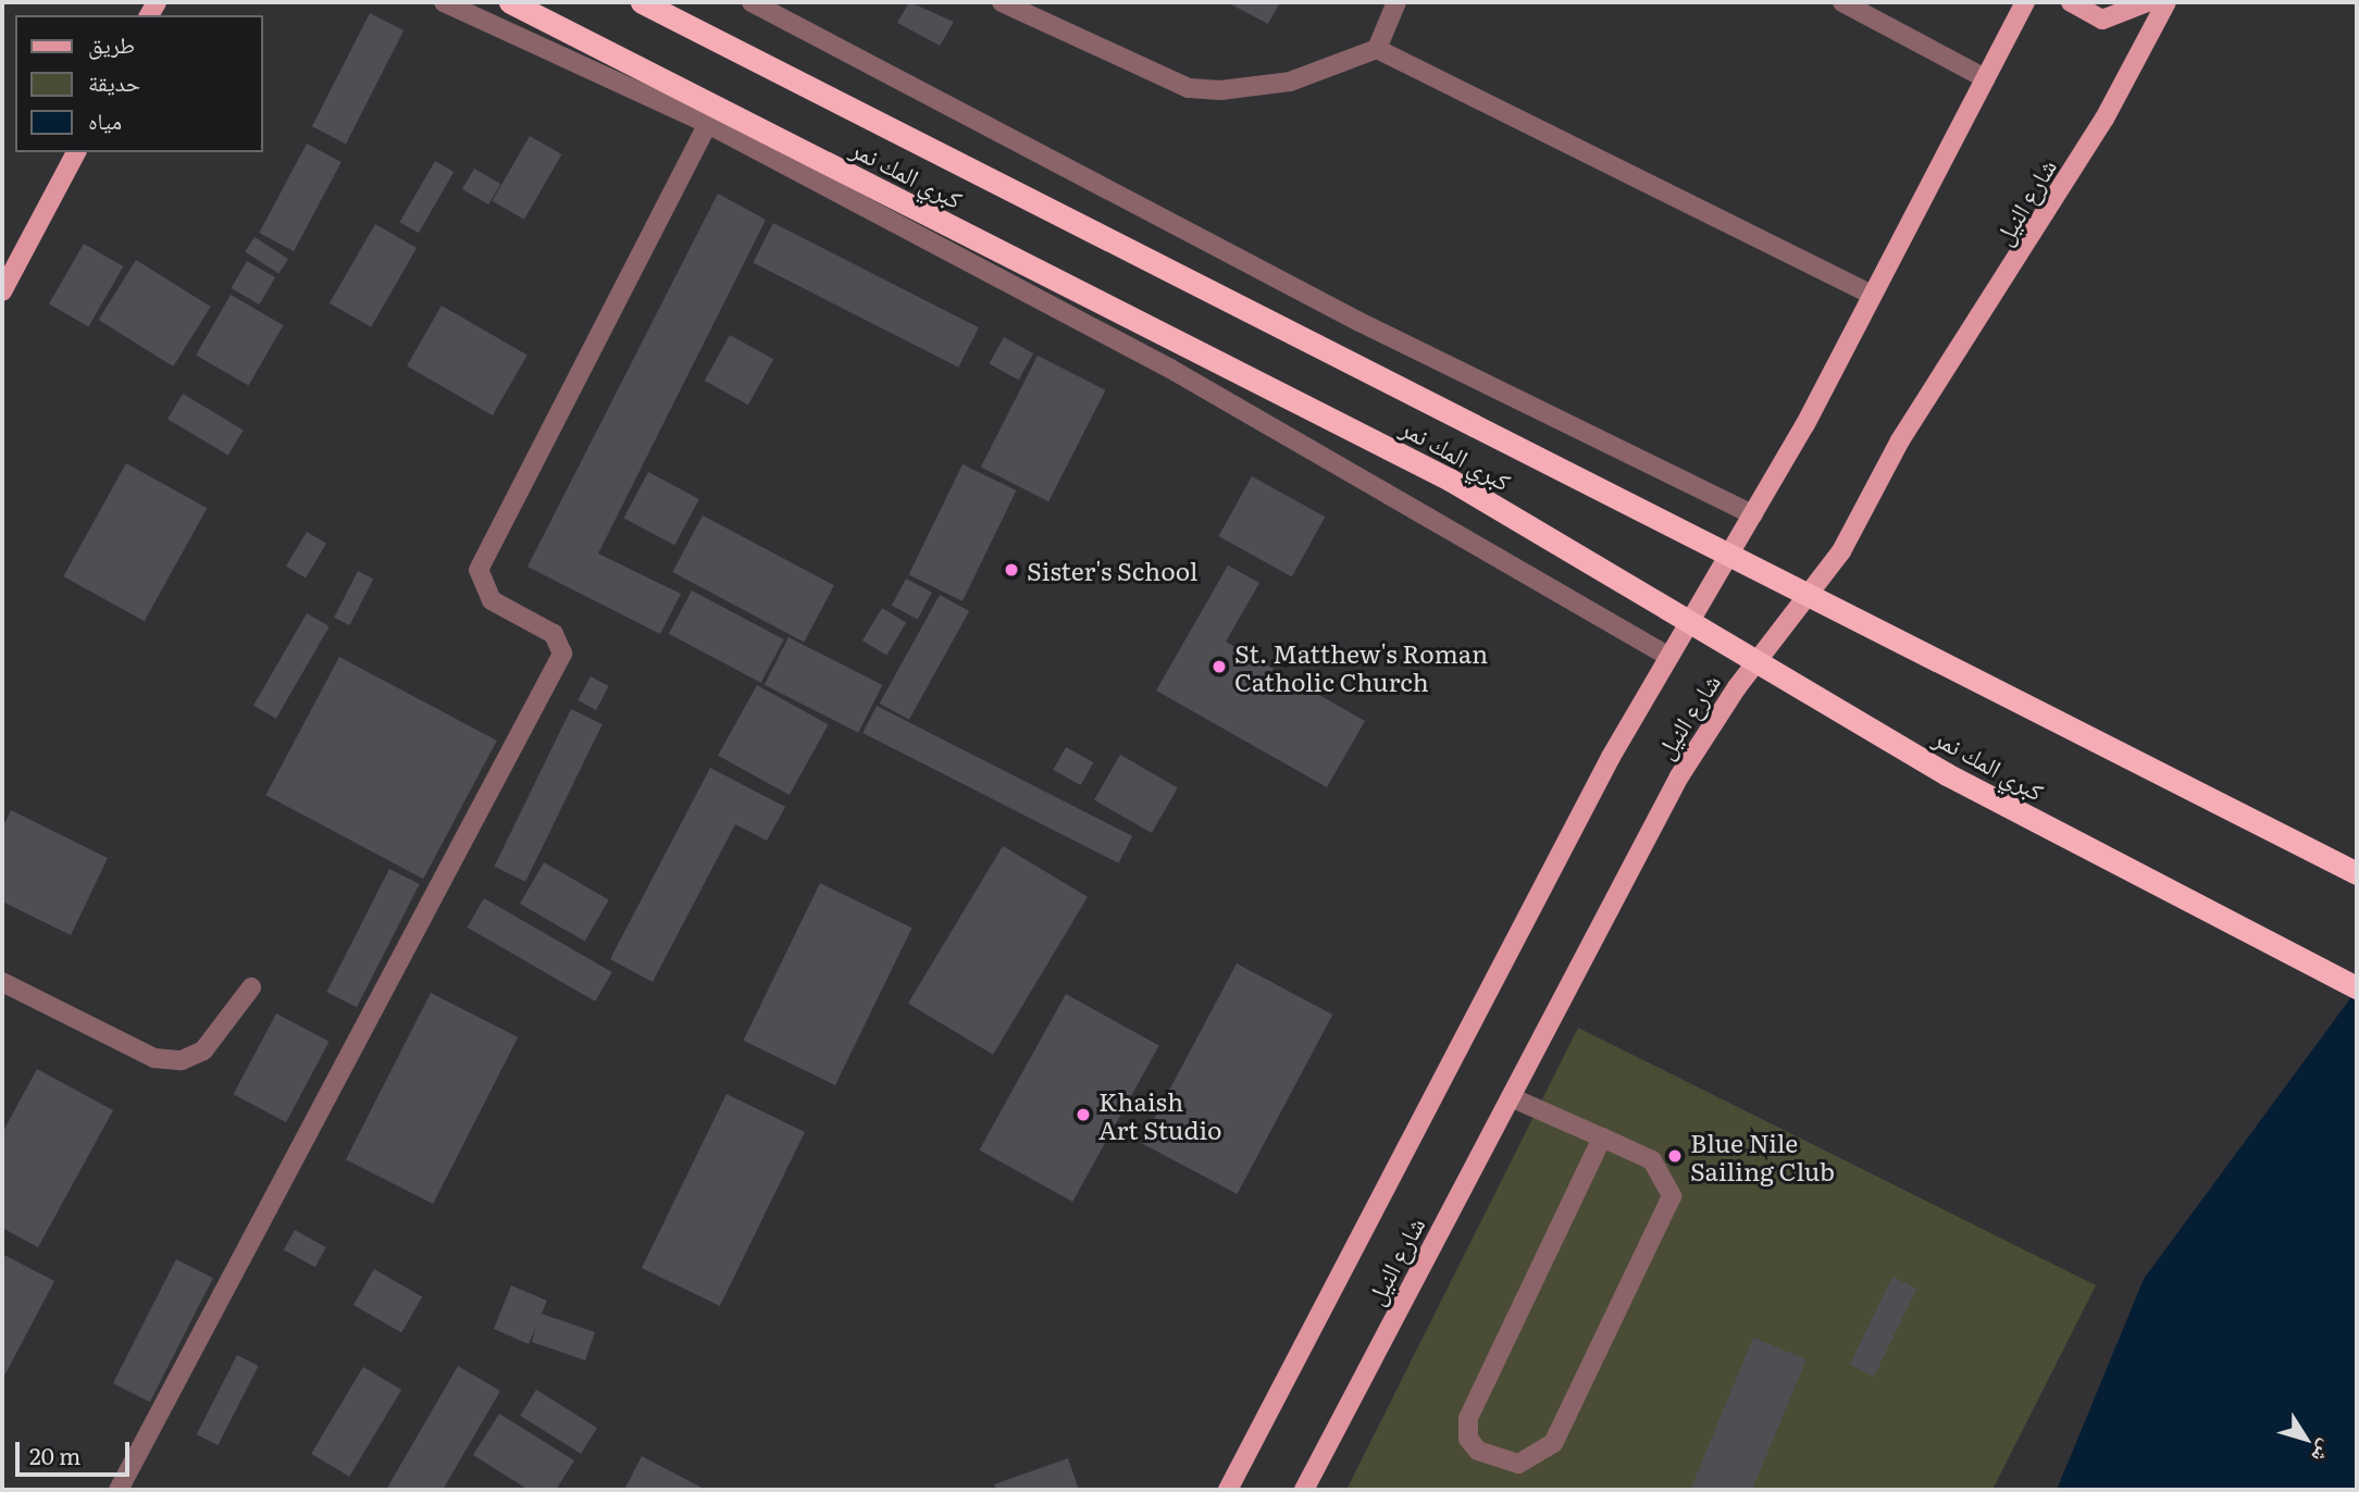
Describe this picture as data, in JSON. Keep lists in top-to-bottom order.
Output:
{
  "streets": {
    "highway": ["كبري المك نمر"],
    "main road": ["شارع النيل"]
  },
  "places": [
    "Sister's School",
    "St. Matthew's Roman Catholic Church",
    "Khaish Art Studio",
    "Blue Nile Sailing Club"
  ],
  "legend": ["طريق", "حديقة", "مياه"],
  "scale_bar": "20 m",
  "north": "bottom right"
}
